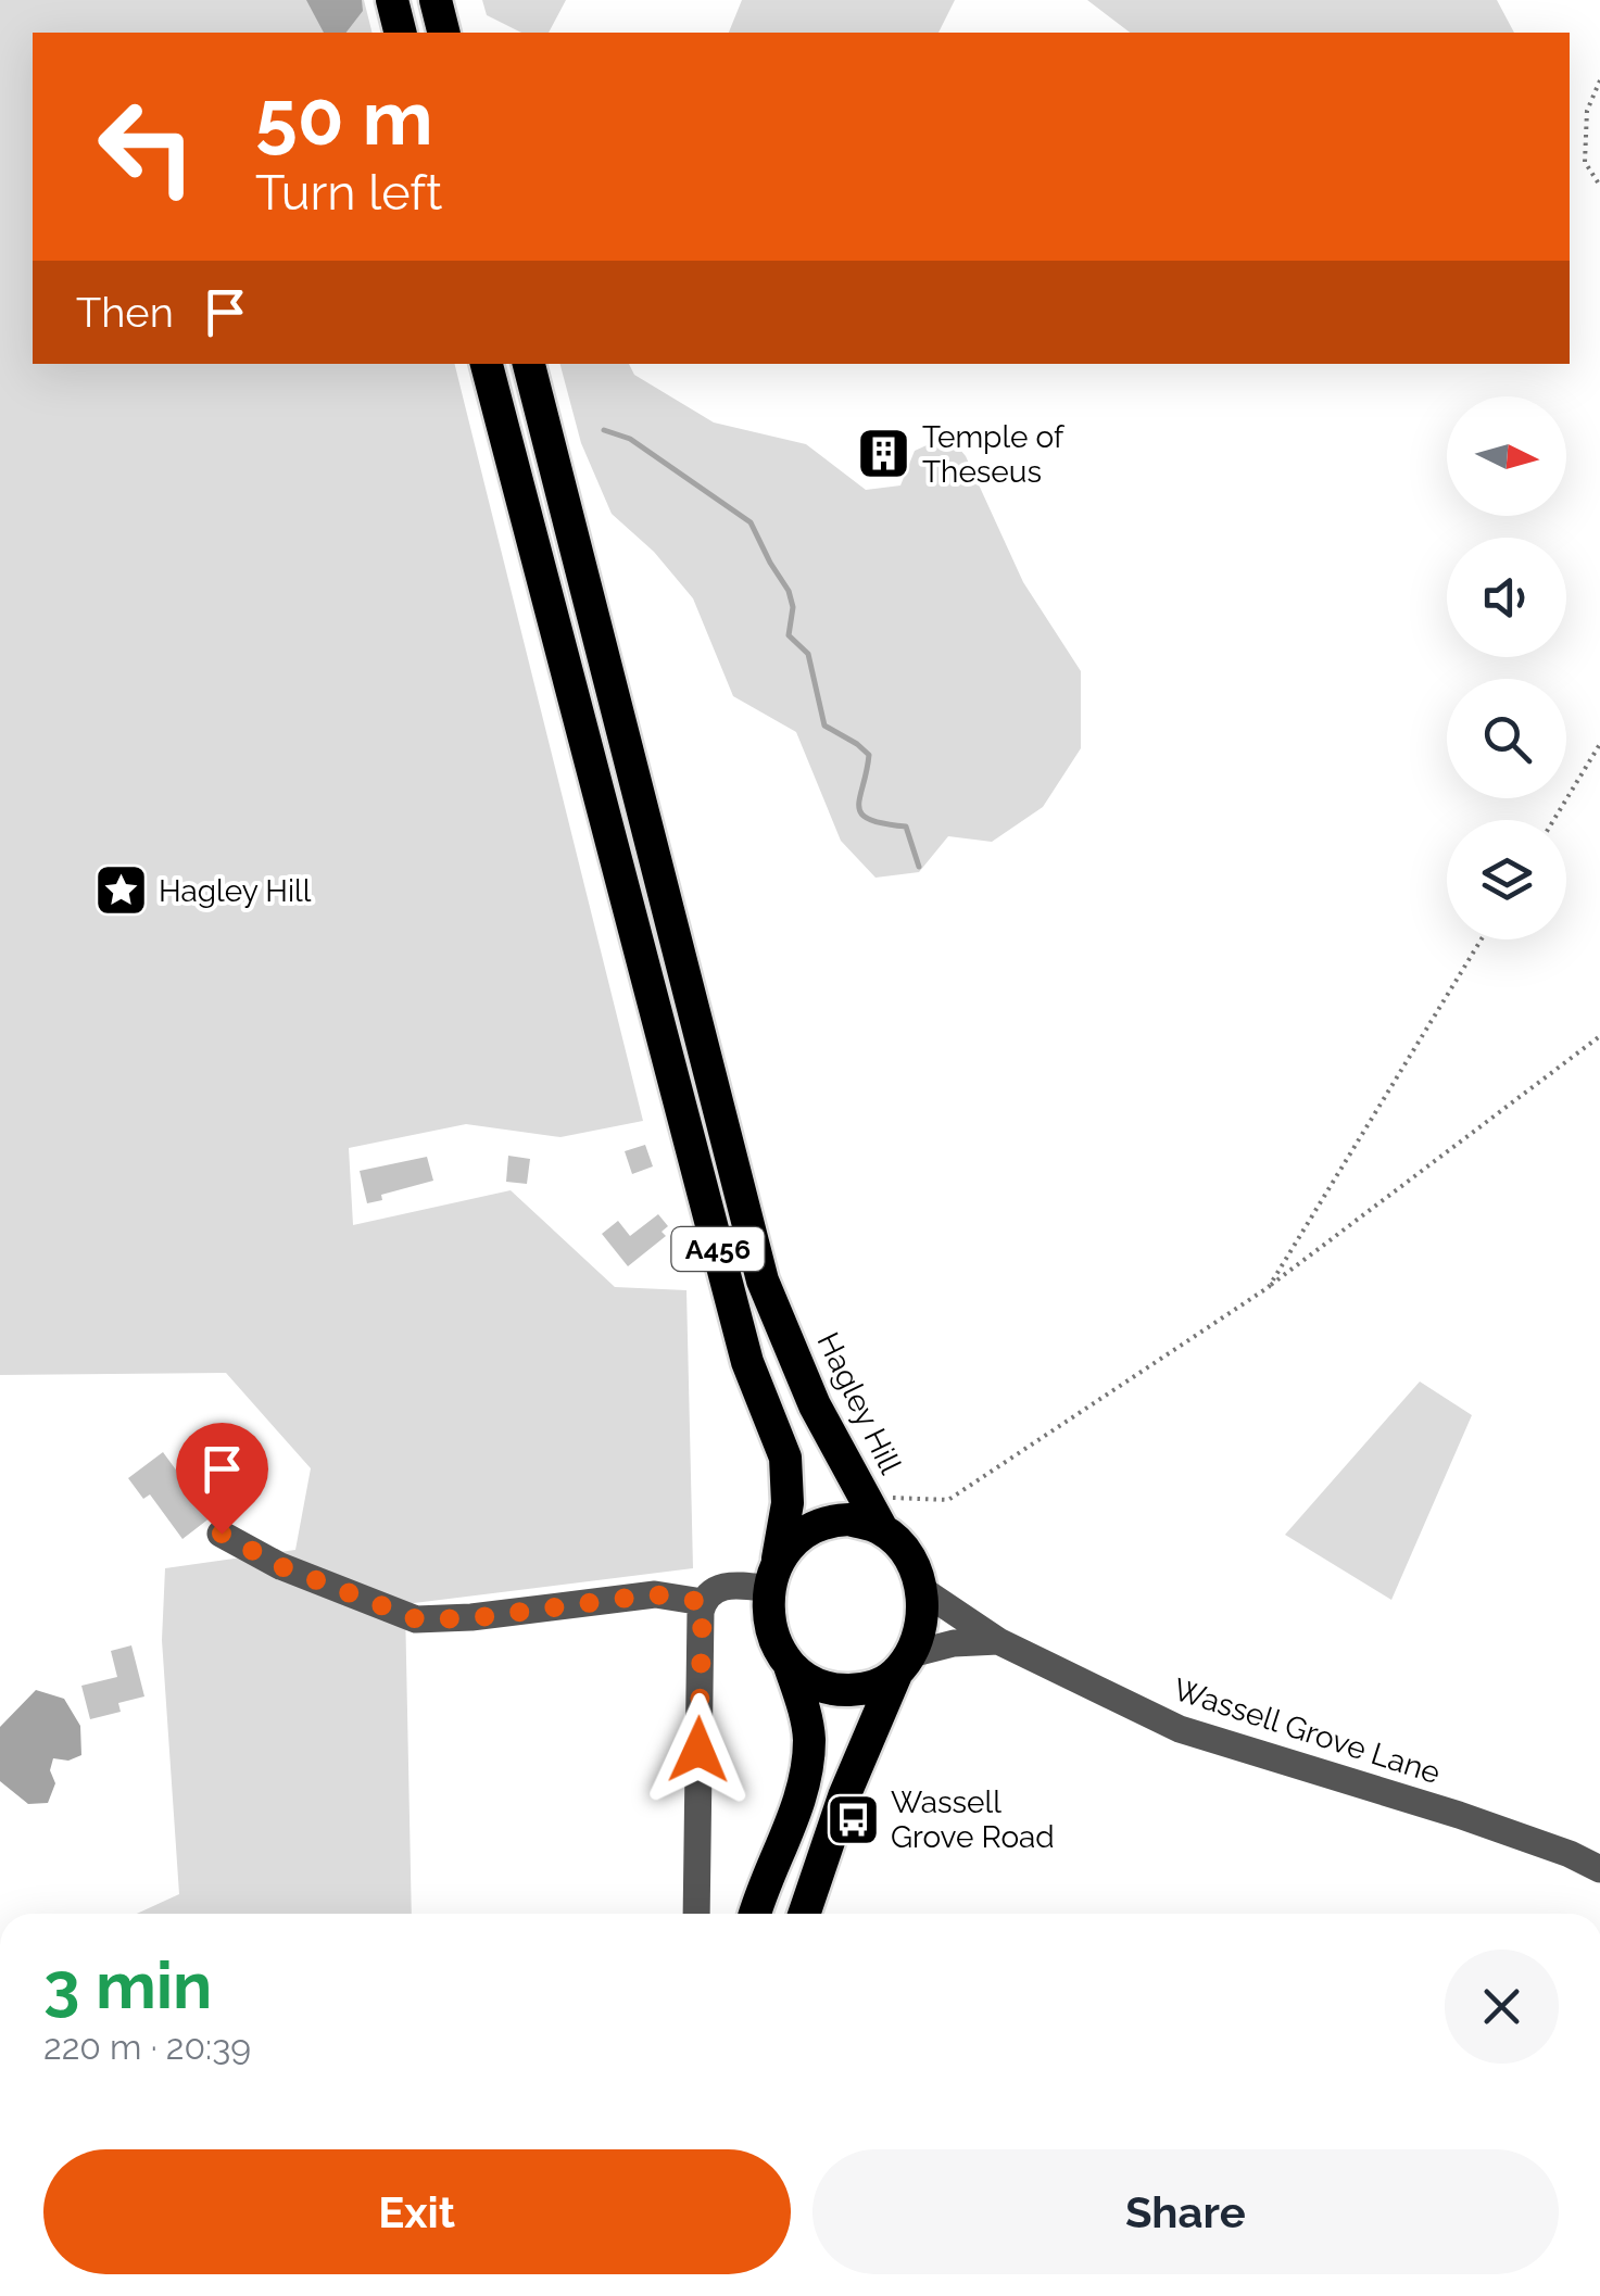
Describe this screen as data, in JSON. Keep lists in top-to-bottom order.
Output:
{
  "streets": {
    "highway": ["A456", "Hagley Hill"],
    "street": ["Wassell Grove Lane"]
  },
  "crossings": [
    ["A456", "Hagley Hill"],
    ["A456", "Wassell Grove Lane"],
    ["Hagley Hill", "Wassell Grove Lane"]
  ],
  "places": {
    "building": ["Temple of Theseus"],
    "place": ["Hagley Hill"],
    "bus stop": ["Wassell Grove Road"]
  },
  "north": "right",
  "page": {
    "turn": ["50 m", "Turn left"],
    "then": "Then",
    "heading": ["3 min", "220 m · 20:39"],
    "buttons": ["Exit", "Share"]
  }
}
